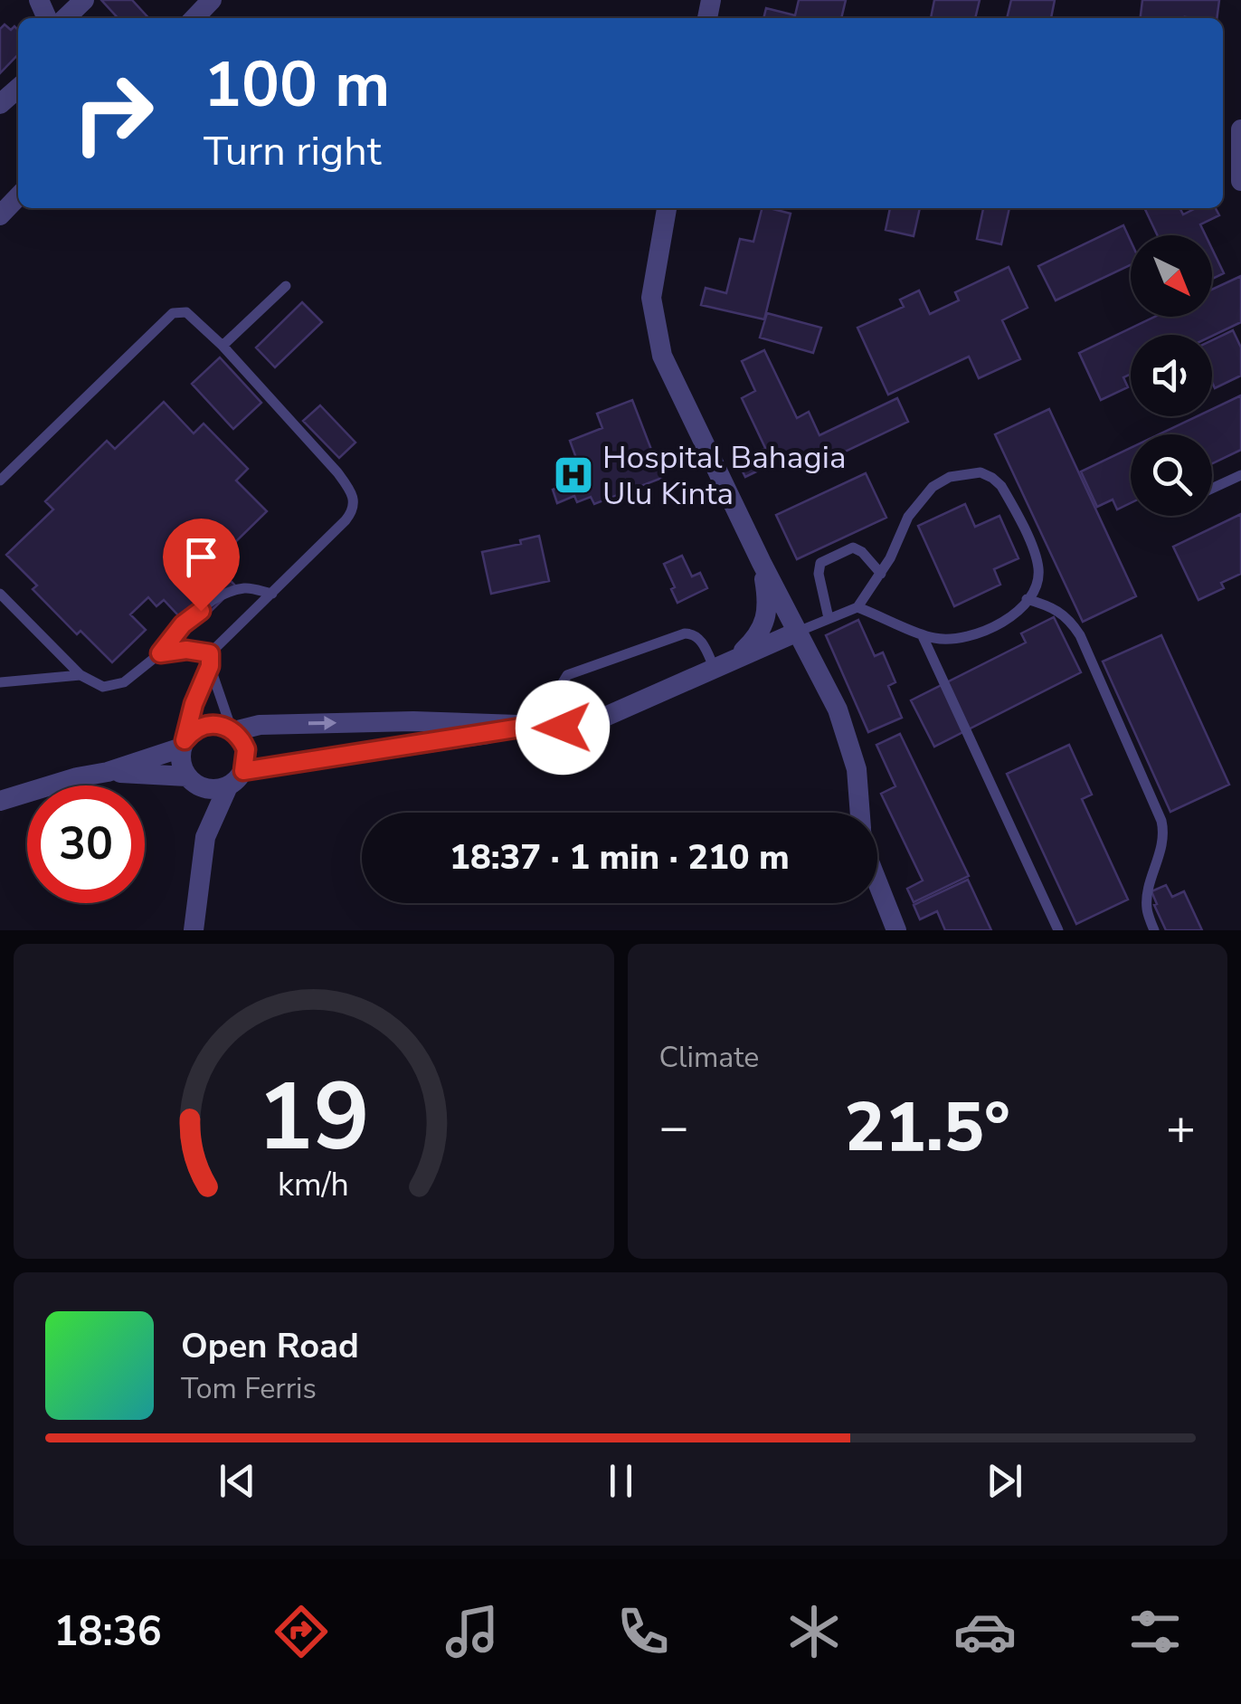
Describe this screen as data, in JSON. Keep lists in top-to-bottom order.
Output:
{
  "places": {
    "hospital": ["Hospital Bahagia Ulu Kinta"]
  },
  "north": "bottom right",
  "page": {
    "turn": ["100 m", "Turn right"],
    "limit": "30",
    "trip": "18:37 · 1 min · 210 m",
    "tile": "Climate",
    "heat": ["−", "21.5°", "+"],
    "song": ["Open Road", "Tom Ferris"],
    "tabs": "18:36",
    "gauge": ["19", "km/h"]
  }
}
